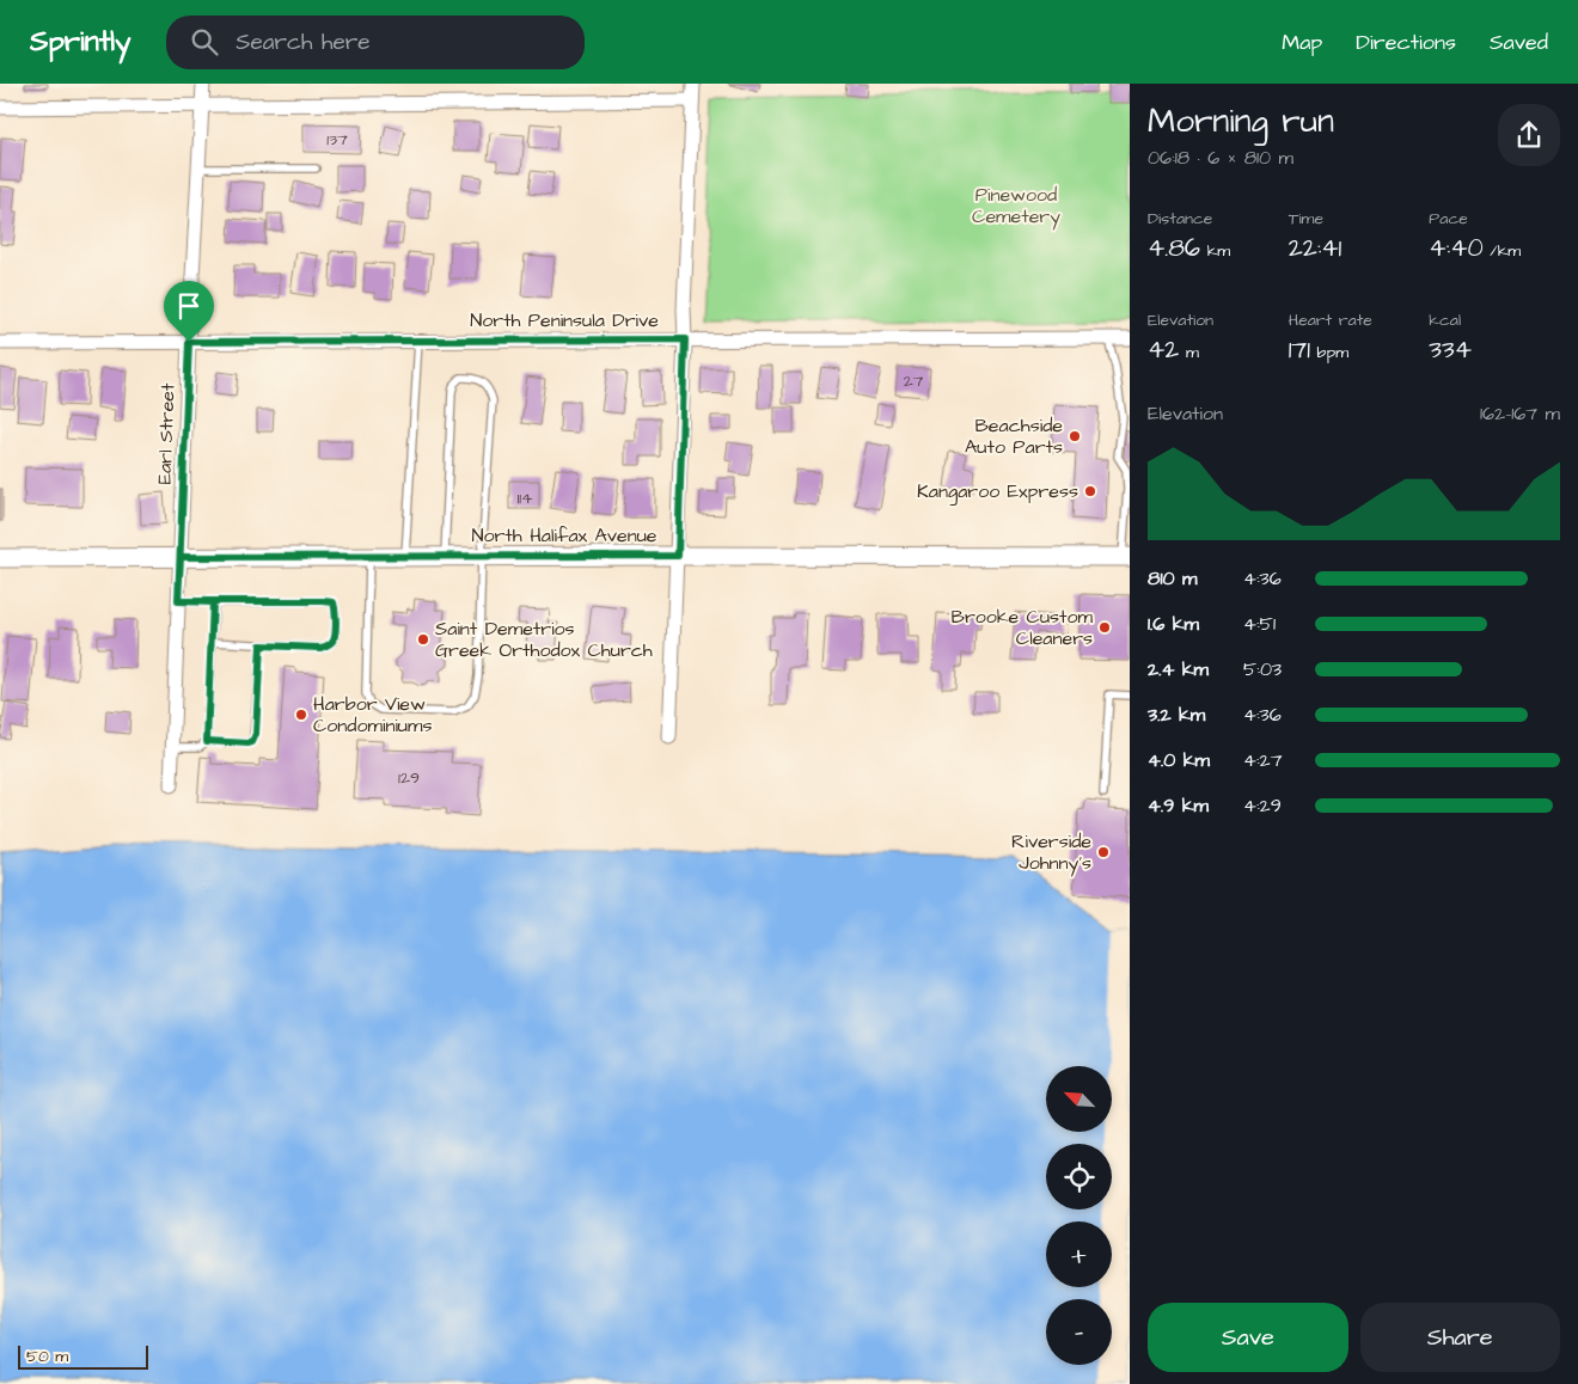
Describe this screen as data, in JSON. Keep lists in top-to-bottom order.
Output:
{
  "streets": {
    "street": ["North Peninsula Drive", "Earl Street", "North Halifax Avenue"]
  },
  "crossings": [
    ["North Peninsula Drive", "Earl Street"],
    ["Earl Street", "North Halifax Avenue"]
  ],
  "parks": ["Pinewood Cemetery"],
  "places": [
    "Beachside Auto Parts",
    "Kangaroo Express",
    "Brooke Custom Cleaners",
    "Saint Demetrios Greek Orthodox Church",
    "Harbor View Condominiums",
    "Riverside Johnny's"
  ],
  "house_numbers": [
    "137",
    "27",
    "114",
    "129"
  ],
  "scale_bar": "50 m",
  "north": "top left",
  "page": {
    "header": "Sprintly",
    "search": "Search here",
    "nav": ["Map", "Directions", "Saved"],
    "heading": ["Morning run", "06:18 · 6 × 810 m"],
    "stats": [
      ["Distance", "4.86 km"],
      ["Time", "22:41"],
      ["Pace", "4:40 /km"],
      ["Elevation", "42 m"],
      ["Heart rate", "171 bpm"],
      ["kcal", "334"]
    ],
    "chart": ["Elevation", "162–167 m"],
    "list": [
      {
        "name": "810 m",
        "note": "4:36"
      },
      {
        "name": "1.6 km",
        "note": "4:51"
      },
      {
        "name": "2.4 km",
        "note": "5:03"
      },
      {
        "name": "3.2 km",
        "note": "4:36"
      },
      {
        "name": "4.0 km",
        "note": "4:27"
      },
      {
        "name": "4.9 km",
        "note": "4:29"
      }
    ],
    "map_buttons": ["+", "−"],
    "buttons": ["Save", "Share"],
    "scale": "50 m"
  }
}
